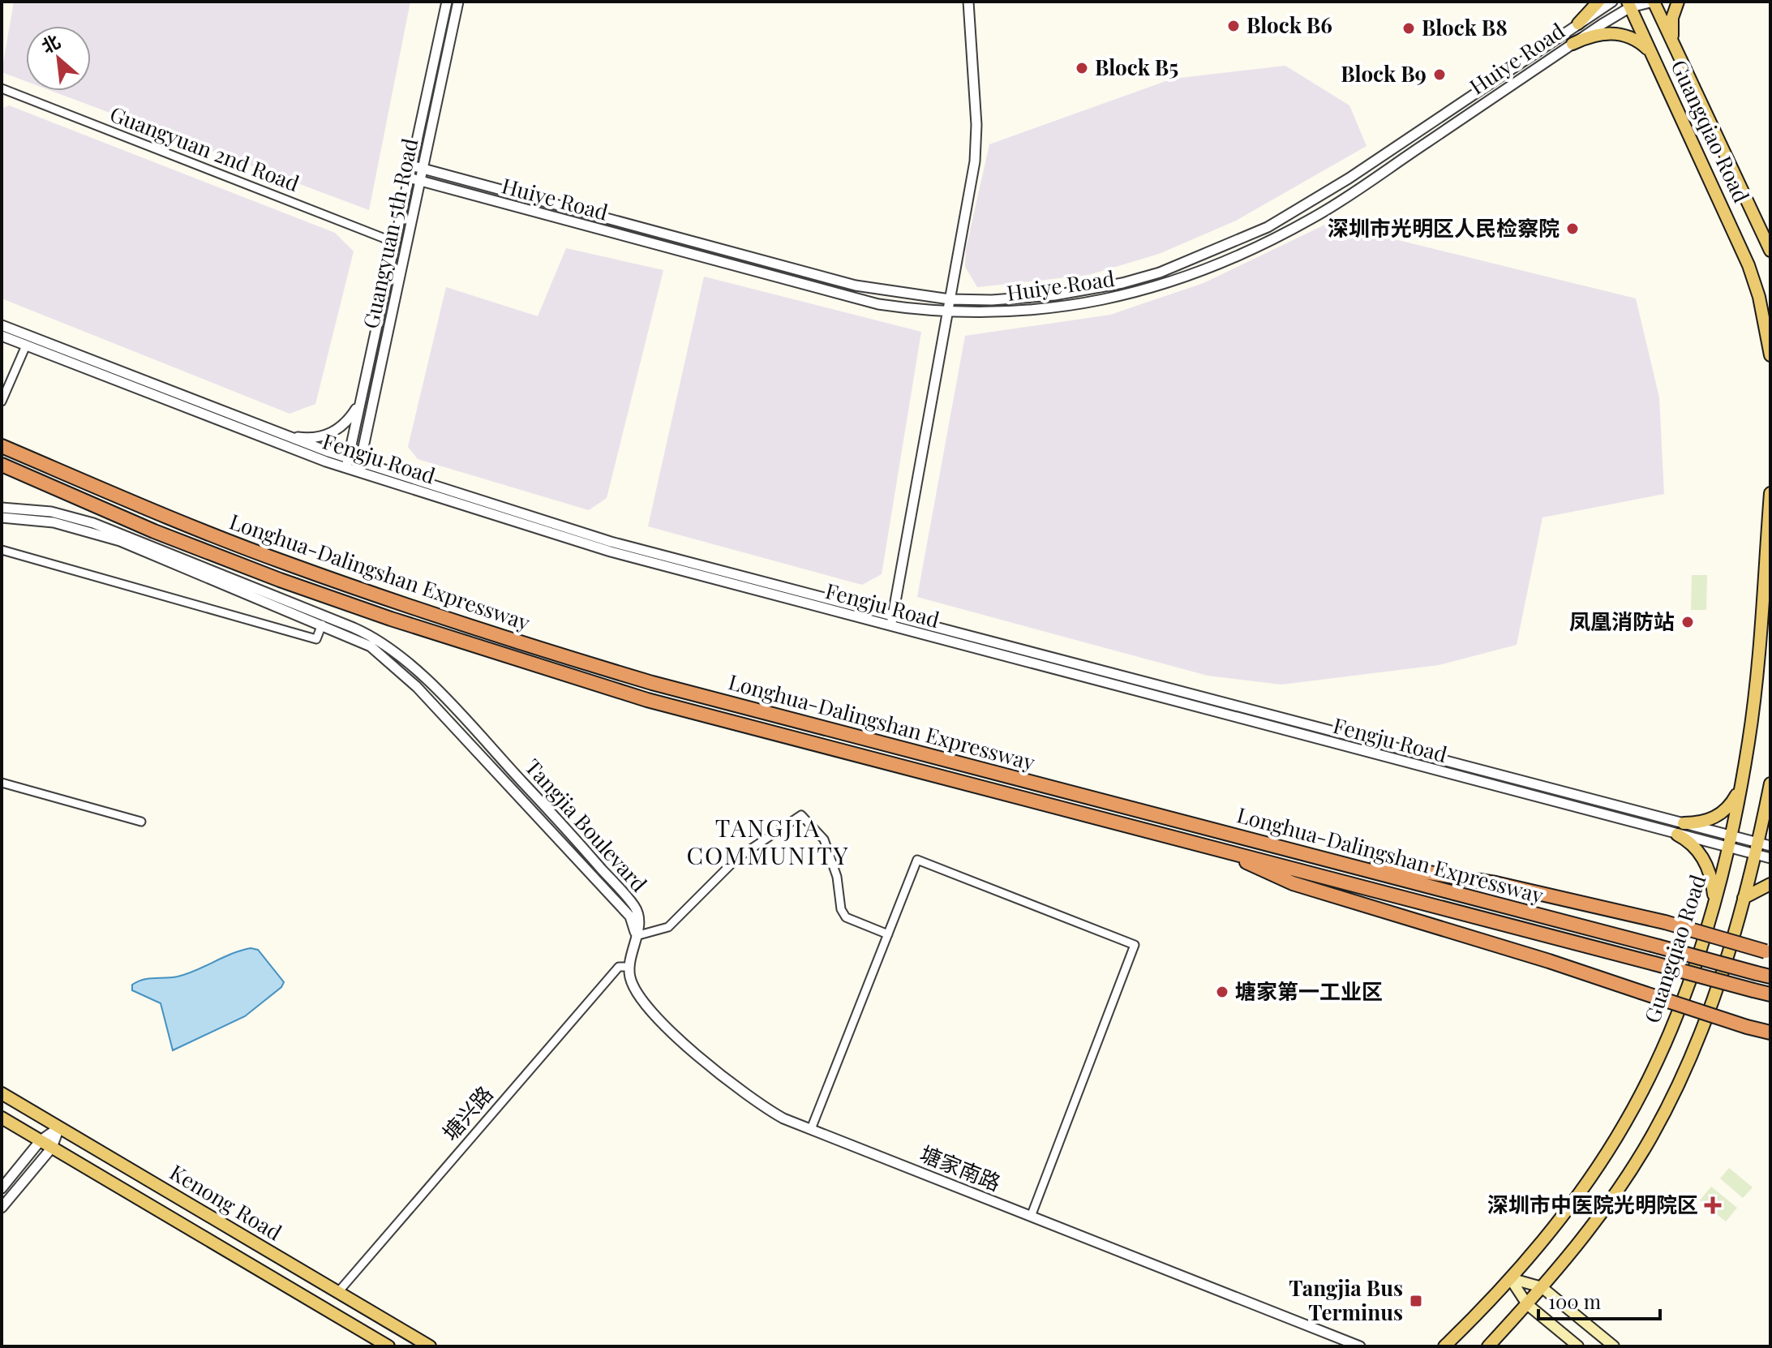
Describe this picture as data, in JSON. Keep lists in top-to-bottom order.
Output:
{
  "streets": {
    "highway": ["Longhua-Dalingshan Expressway"],
    "main road": ["Guangqiao Road", "Kenong Road"],
    "street": [
      "Huiye Road",
      "Guangyuan 2nd Road",
      "Guangyuan 5th Road",
      "Fengju Road",
      "Tangjia Boulevard",
      "塘兴路",
      "塘家南路"
    ]
  },
  "crossings": [
    ["Huiye Road", "Guangqiao Road"],
    ["Huiye Road", "Guangyuan 5th Road"],
    ["Guangqiao Road", "Fengju Road"],
    ["Guangyuan 2nd Road", "Guangyuan 5th Road"],
    ["Guangyuan 5th Road", "Fengju Road"],
    ["塘兴路", "塘家南路"],
    ["塘兴路", "Kenong Road"]
  ],
  "districts": ["TANGJIA COMMUNITY"],
  "places": {
    "other": [
      "Block B6",
      "Block B8",
      "Block B5",
      "Block B9",
      "深圳市光明区人民检察院",
      "凤凰消防站",
      "塘家第一工业区"
    ],
    "health": ["深圳市中医院光明院区"],
    "transit": ["Tangjia Bus Terminus"]
  },
  "scale_bar": "100 m",
  "north": "top left"
}
